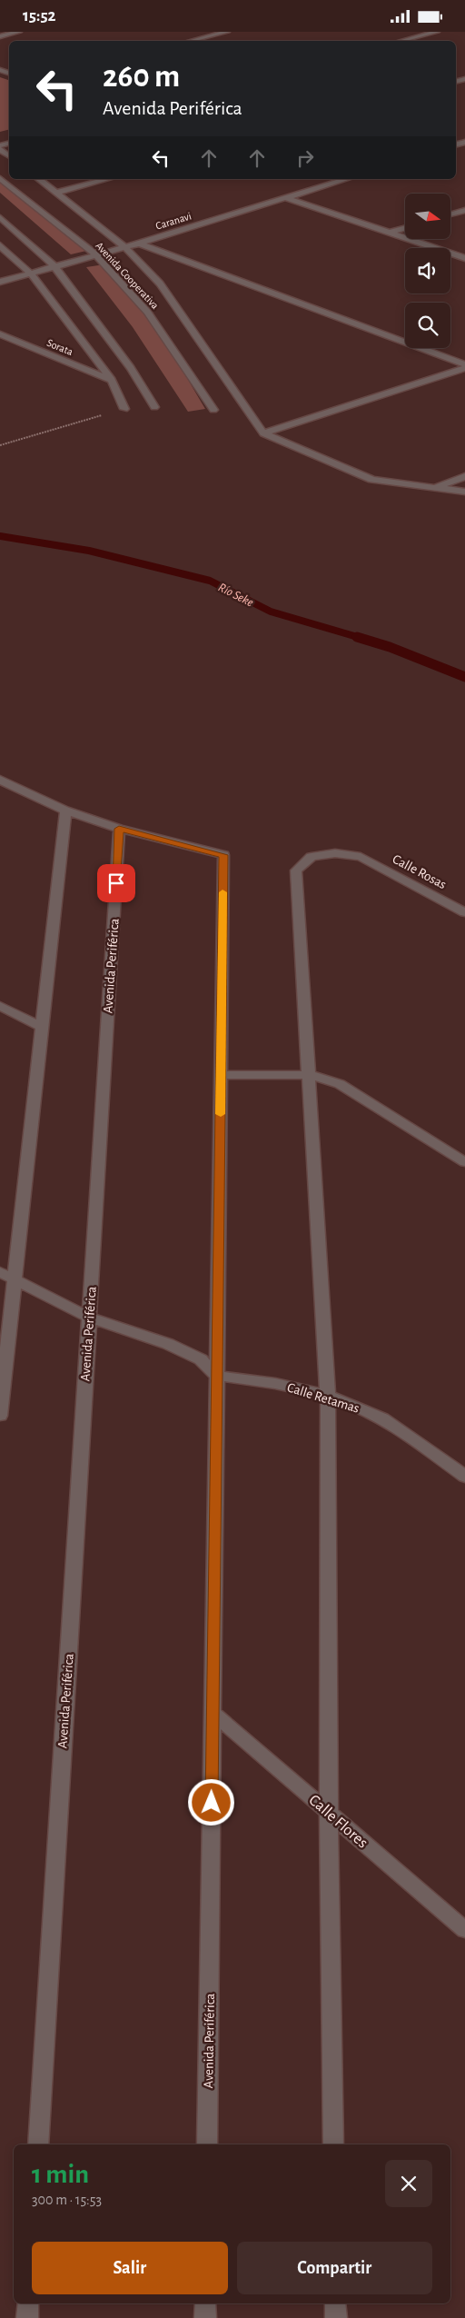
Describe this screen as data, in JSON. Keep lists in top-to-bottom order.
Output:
{
  "streets": {
    "street": [
      "Caranavi",
      "Avenida Cooperativa",
      "Sorata",
      "Calle Rosas",
      "Avenida Periférica",
      "Calle Retamas",
      "Calle Flores"
    ]
  },
  "crossings": [
    ["Caranavi", "Avenida Cooperativa"],
    ["Avenida Periférica", "Calle Retamas"],
    ["Avenida Periférica", "Calle Flores"]
  ],
  "water": ["Río Seke"],
  "north": "right",
  "page": {
    "status": "15:52",
    "turn": ["260 m", "Avenida Periférica"],
    "heading": ["1 min", "300 m · 15:53"],
    "buttons": ["Salir", "Compartir"]
  }
}
